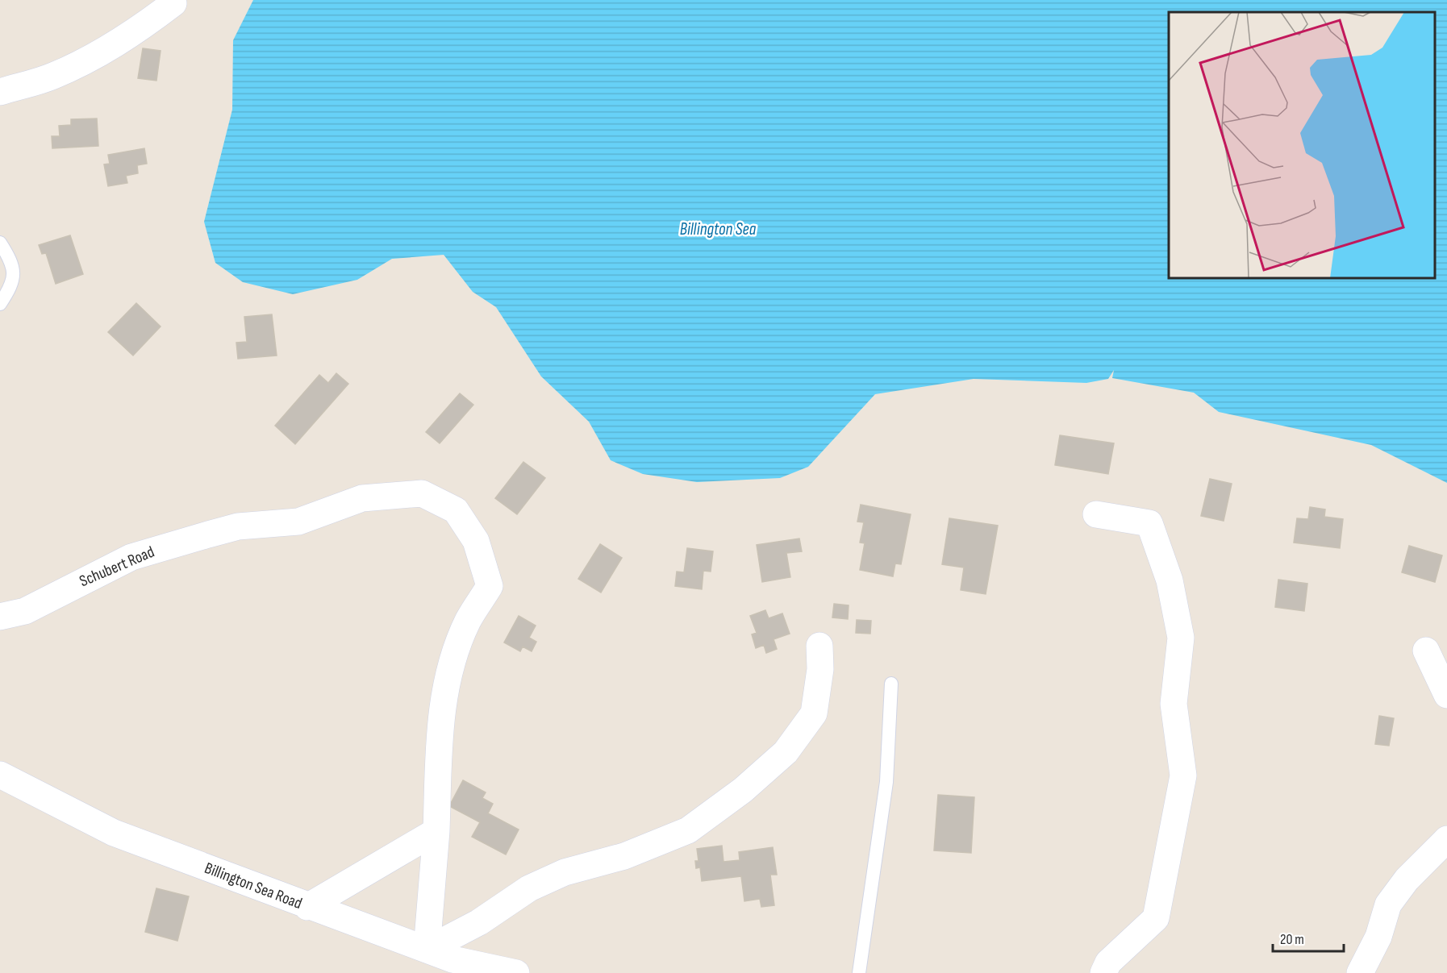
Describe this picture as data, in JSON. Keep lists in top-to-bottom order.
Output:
{
  "streets": {
    "street": ["Schubert Road", "Billington Sea Road"]
  },
  "crossings": [
    ["Schubert Road", "Billington Sea Road"]
  ],
  "water": ["Billington Sea"],
  "scale_bar": "20 m"
}
